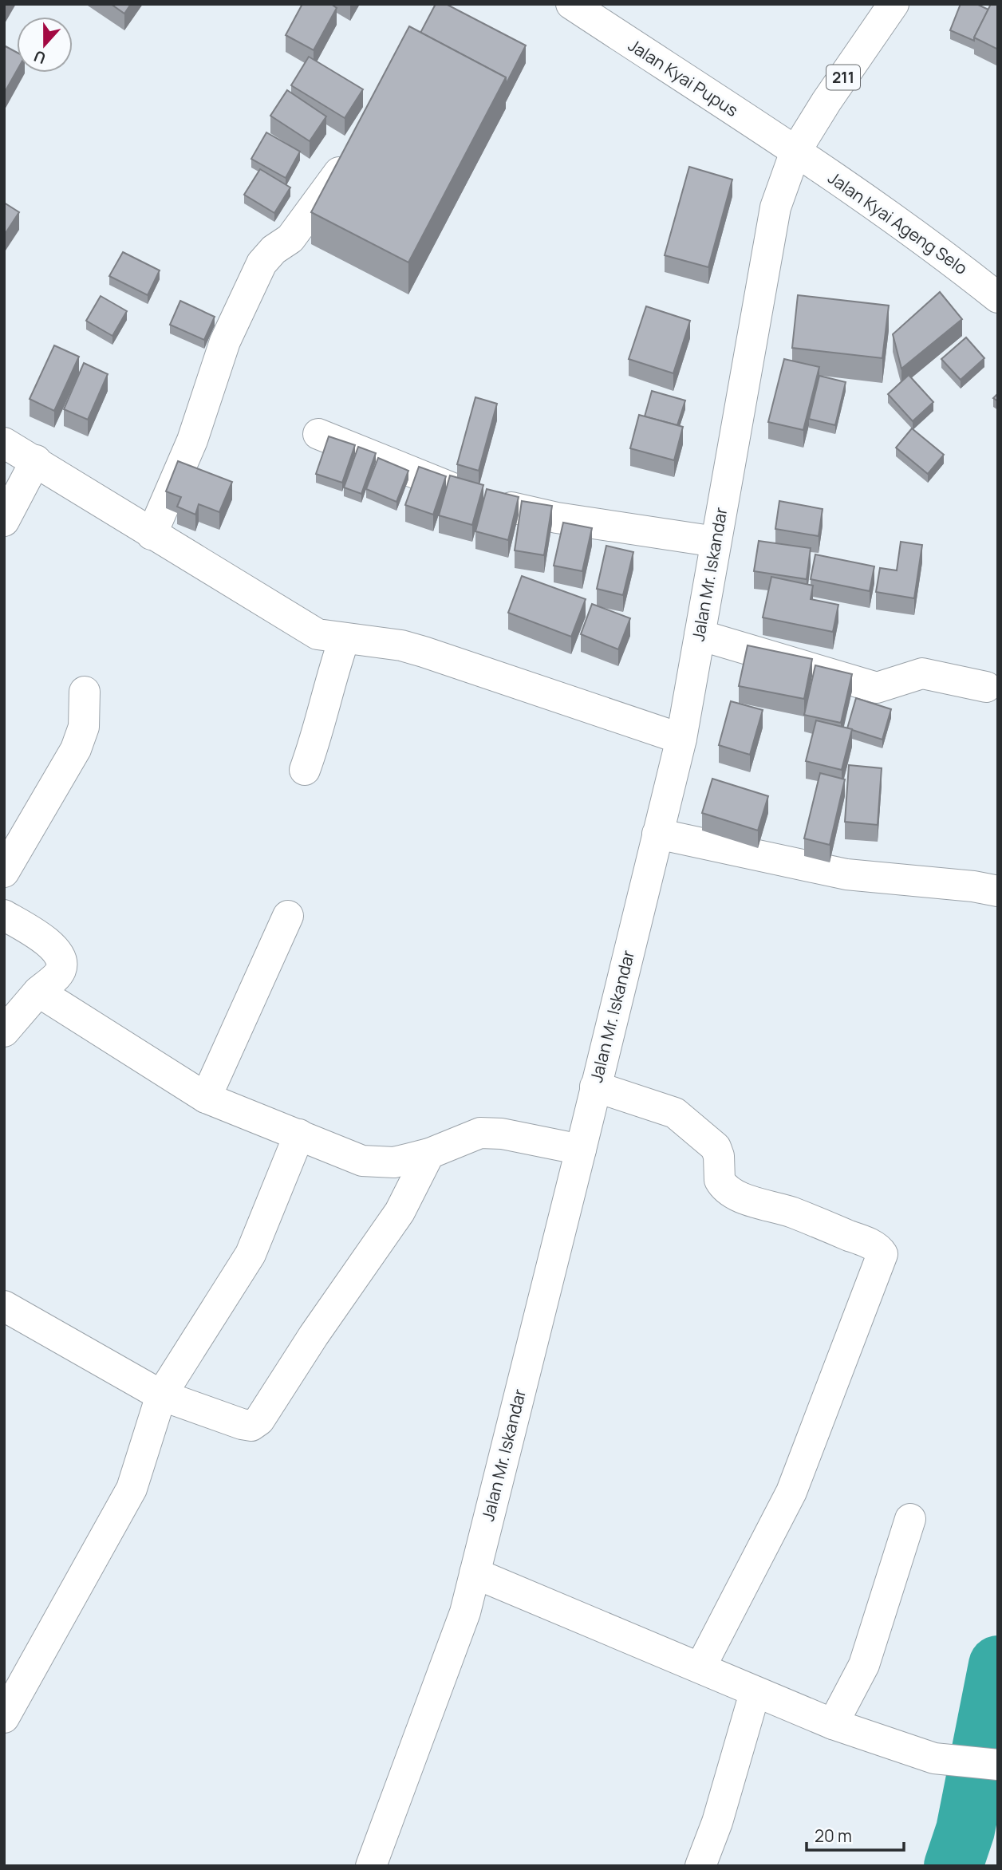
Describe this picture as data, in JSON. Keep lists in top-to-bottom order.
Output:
{
  "streets": {
    "street": [
      "211",
      "Jalan Kyai Pupus",
      "Jalan Kyai Ageng Selo",
      "Jalan Mr. Iskandar"
    ]
  },
  "crossings": [
    ["211", "Jalan Kyai Pupus"],
    ["211", "Jalan Kyai Ageng Selo"],
    ["211", "Jalan Mr. Iskandar"],
    ["Jalan Kyai Pupus", "Jalan Kyai Ageng Selo"],
    ["Jalan Kyai Pupus", "Jalan Mr. Iskandar"],
    ["Jalan Kyai Ageng Selo", "Jalan Mr. Iskandar"]
  ],
  "scale_bar": "20 m",
  "north": "bottom"
}
